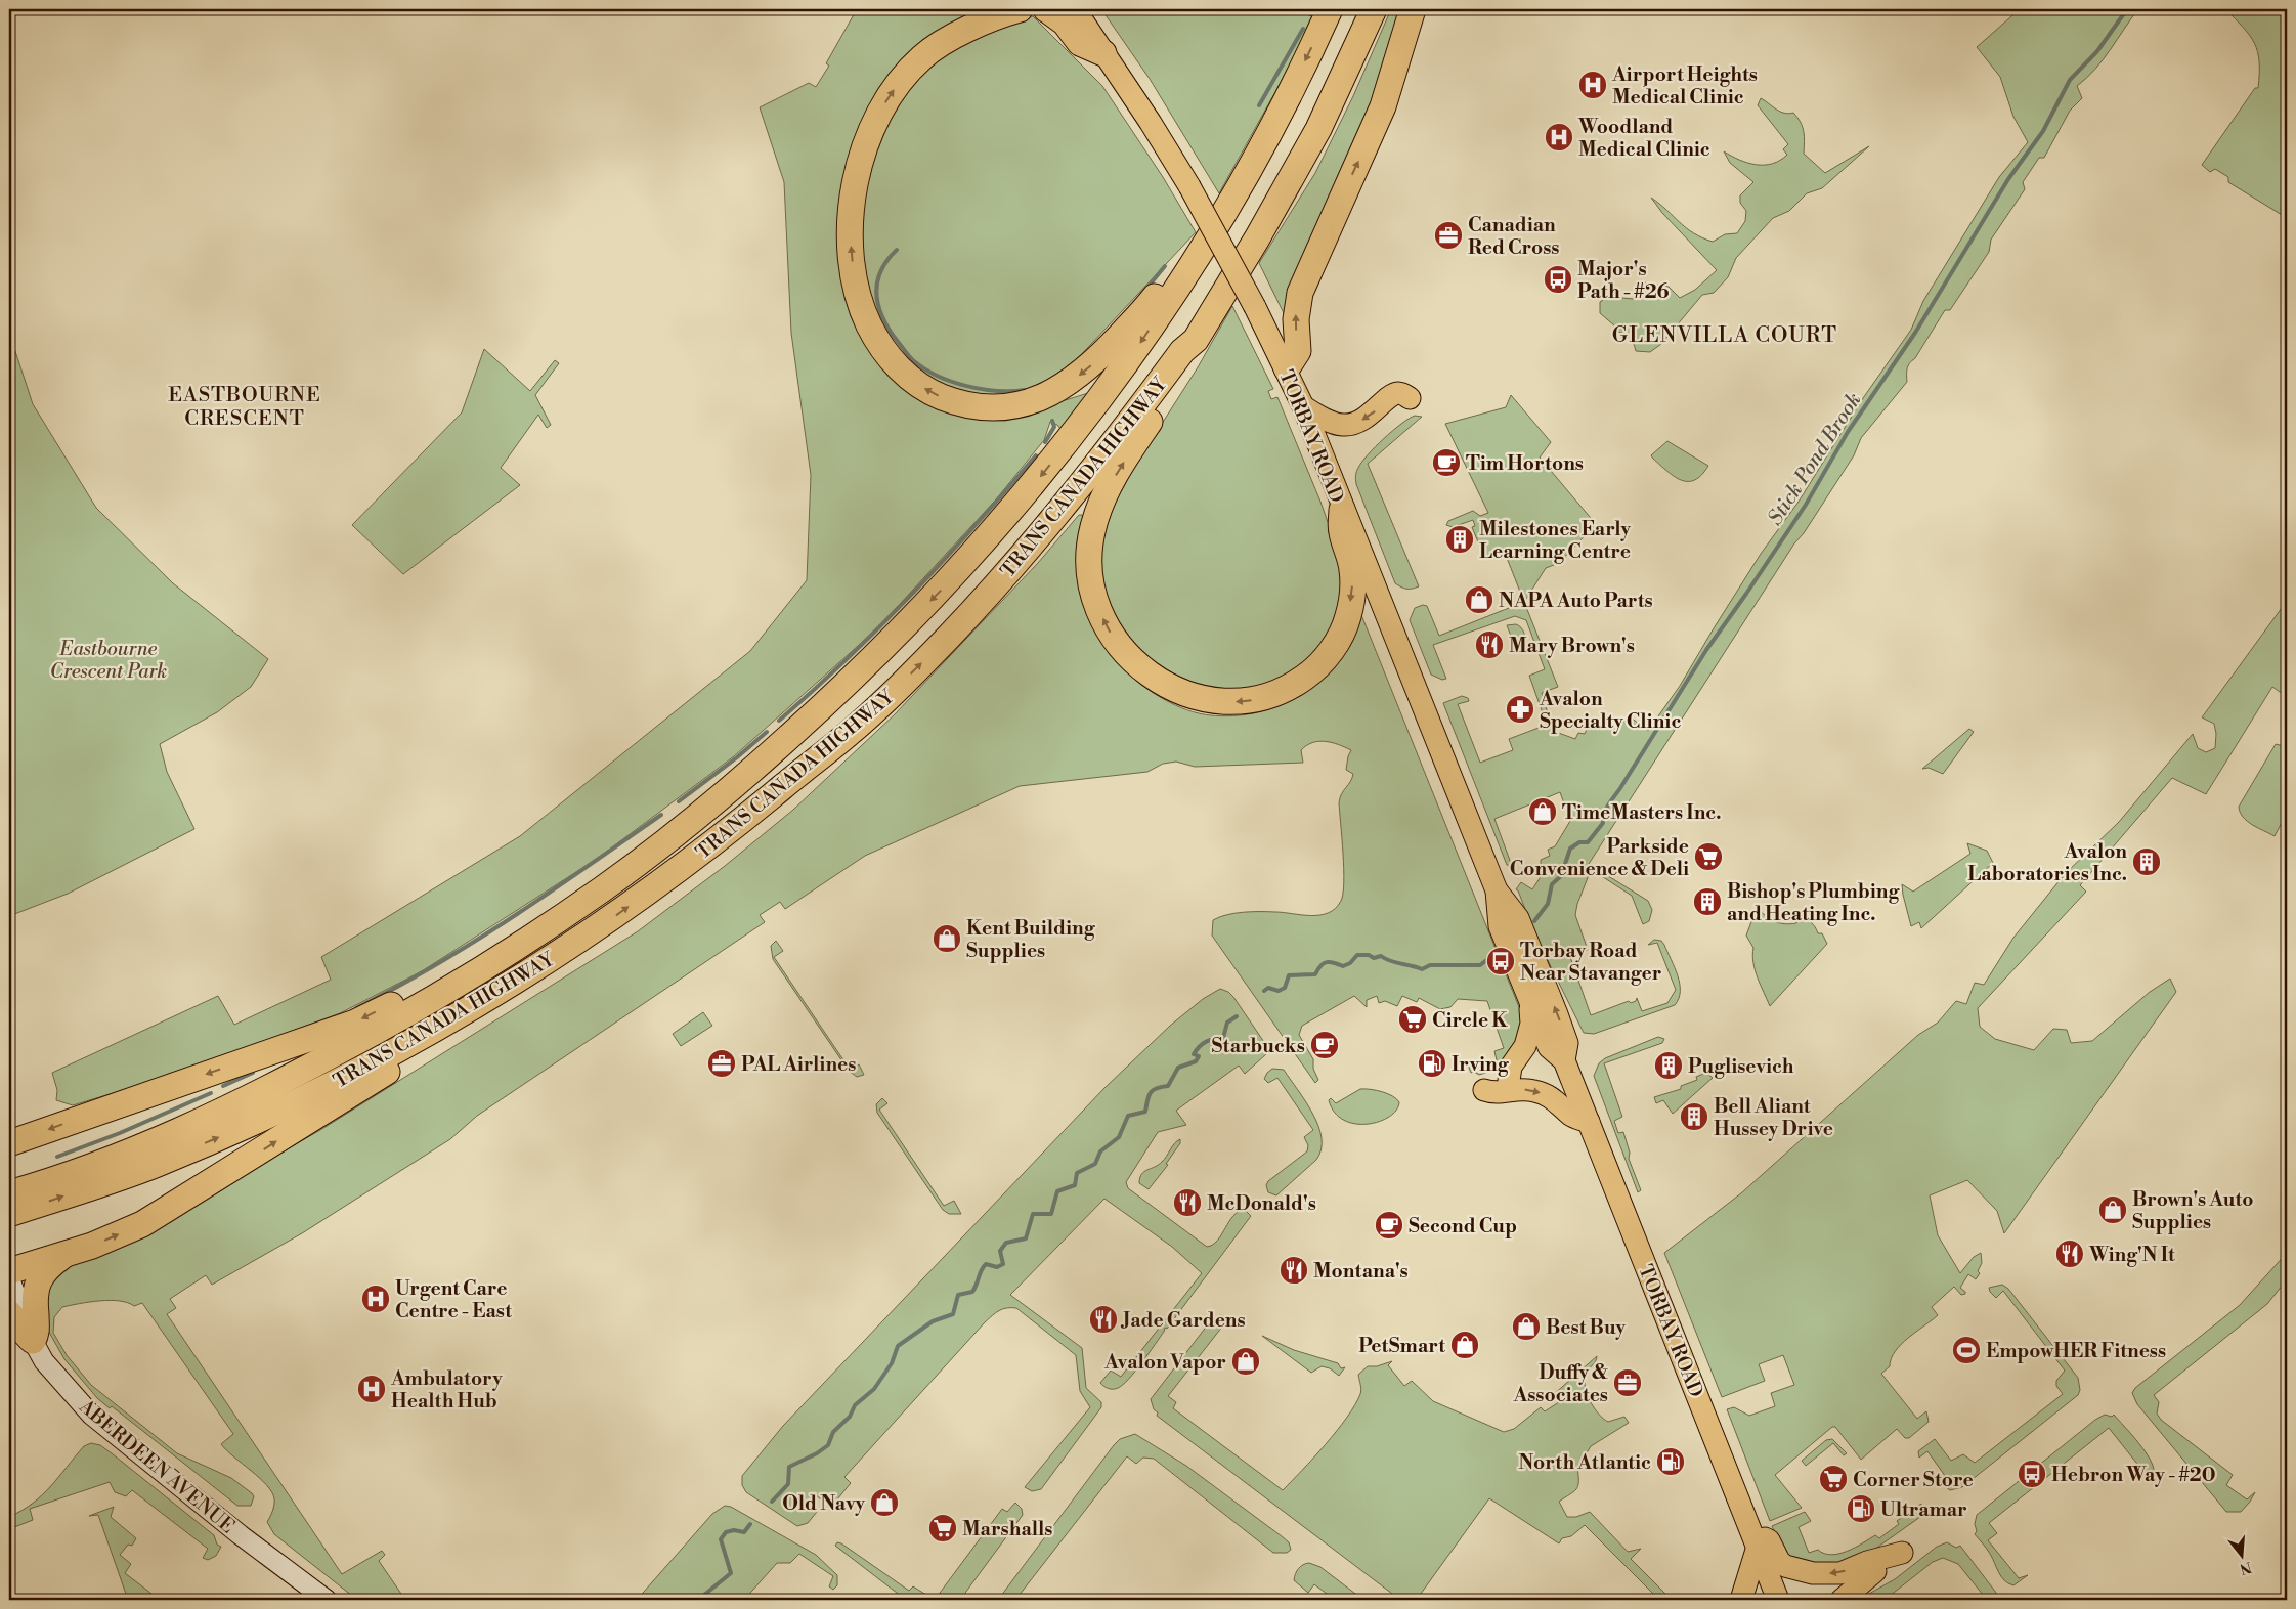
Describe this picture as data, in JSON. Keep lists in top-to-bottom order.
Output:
{
  "streets": {
    "highway": ["TRANS CANADA HIGHWAY"],
    "main road": ["TORBAY ROAD", "ABERDEEN AVENUE"]
  },
  "districts": ["GLENVILLA COURT", "EASTBOURNE CRESCENT"],
  "water": ["Stick Pond Brook"],
  "parks": ["Eastbourne Crescent Park"],
  "places": {
    "hospital": [
      "Airport Heights Medical Clinic",
      "Woodland Medical Clinic",
      "Urgent Care Centre - East",
      "Ambulatory Health Hub"
    ],
    "office": ["Canadian Red Cross", "PAL Airlines", "Duffy & Associates"],
    "bus stop": ["Major's Path - #26", "Torbay Road Near Stavanger", "Hebron Way - #20"],
    "cafe": ["Tim Hortons", "Starbucks", "Second Cup"],
    "building": [
      "Milestones Early Learning Centre",
      "Avalon Laboratories Inc.",
      "Bishop's Plumbing and Heating Inc.",
      "Puglisevich",
      "Bell Aliant Hussey Drive"
    ],
    "shop": [
      "NAPA Auto Parts",
      "TimeMasters Inc.",
      "Kent Building Supplies",
      "Brown's Auto Supplies",
      "Best Buy",
      "PetSmart",
      "Avalon Vapor",
      "Old Navy"
    ],
    "restaurant": [
      "Mary Brown's",
      "McDonald's",
      "Wing'N It",
      "Montana's",
      "Jade Gardens"
    ],
    "pharmacy": ["Avalon Specialty Clinic"],
    "supermarket": [
      "Parkside Convenience & Deli",
      "Circle K",
      "Corner Store",
      "Marshalls"
    ],
    "fuel station": ["Irving", "North Atlantic", "Ultramar"],
    "sports": ["EmpowHER Fitness"]
  },
  "north": "bottom"
}
